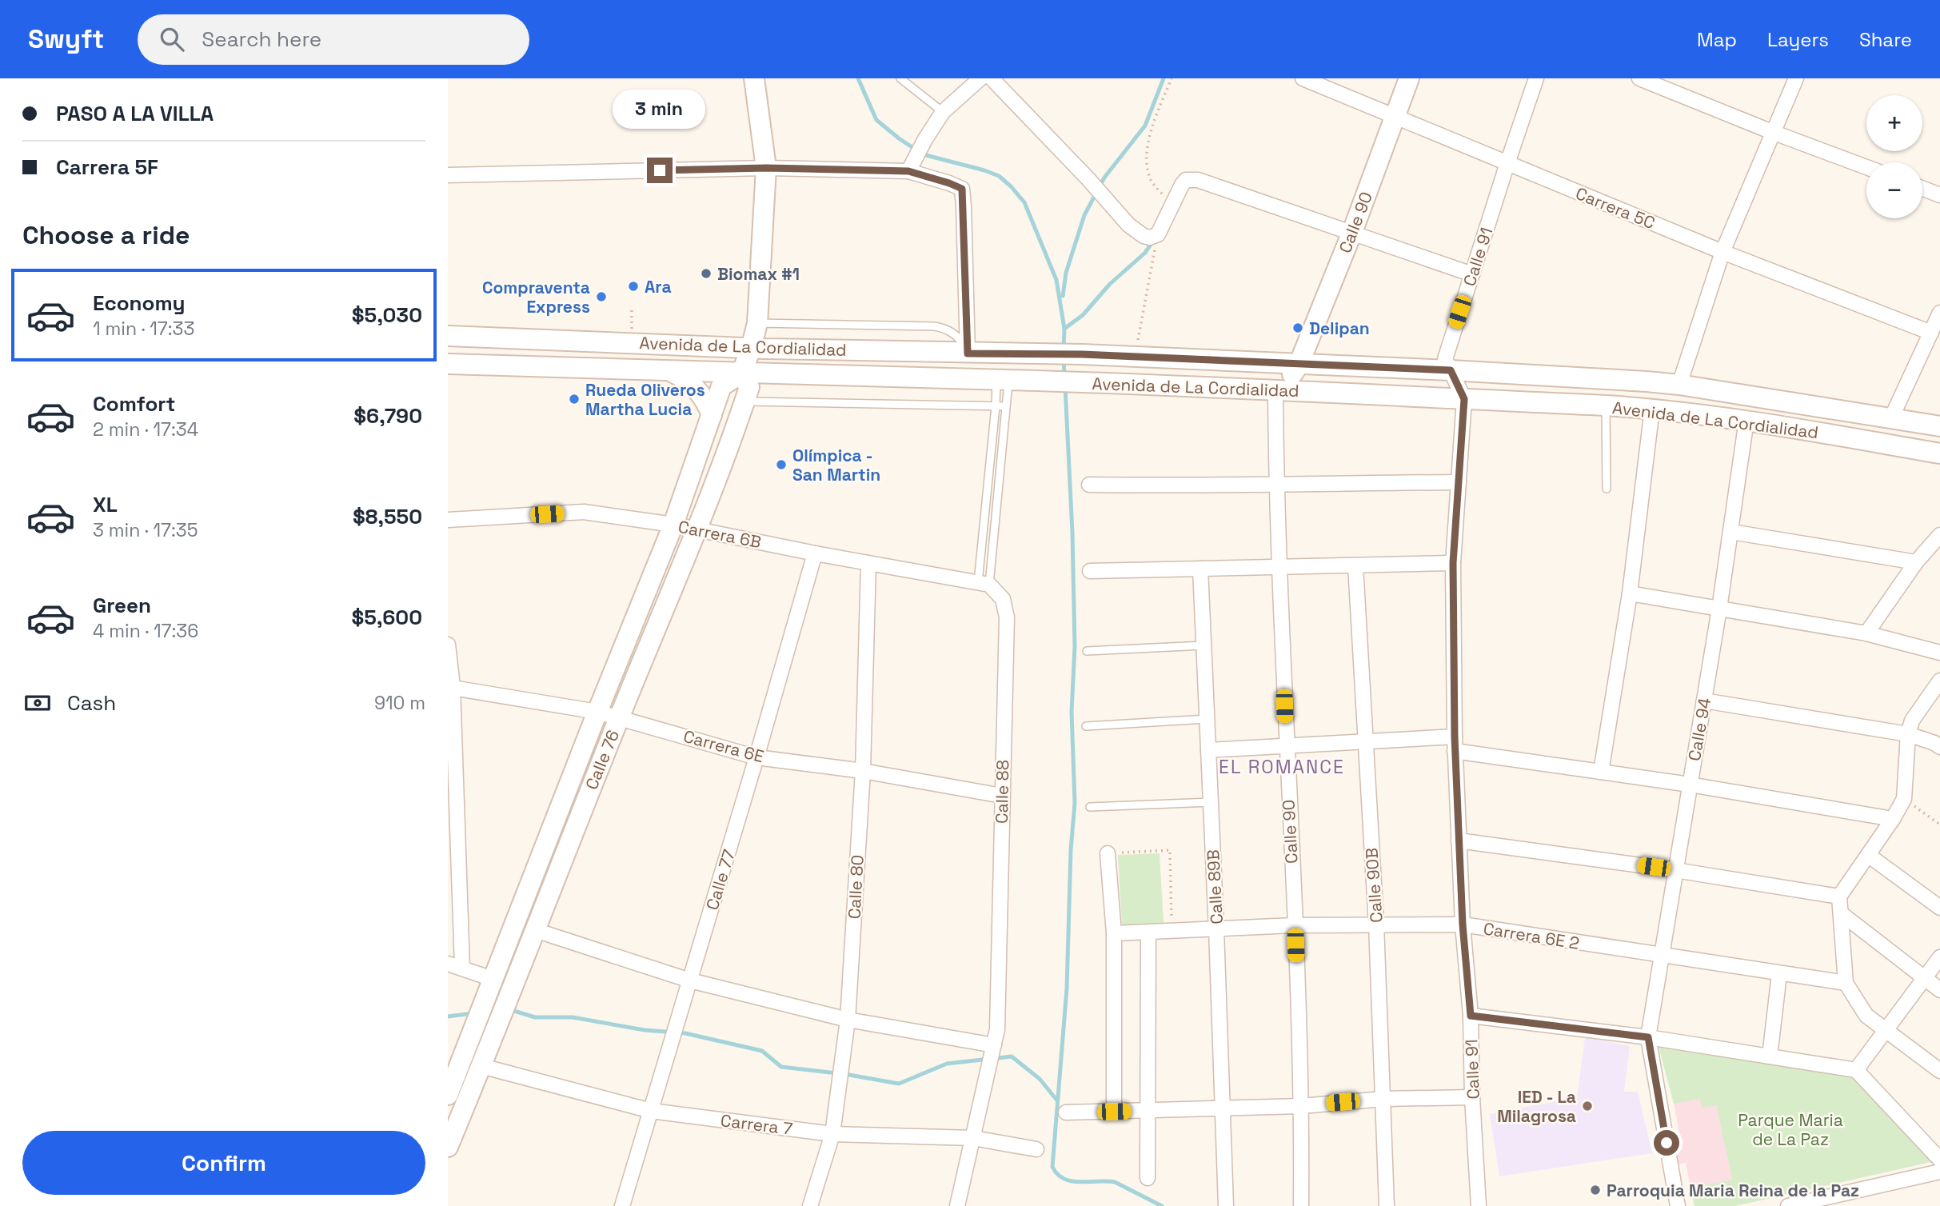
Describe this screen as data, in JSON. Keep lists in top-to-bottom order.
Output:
{
  "streets": {
    "main road": ["Calle 90", "Avenida de La Cordialidad", "Calle 76"],
    "street": [
      "Carrera 5C",
      "Calle 91",
      "Carrera 6B",
      "Calle 94",
      "Carrera 6E",
      "Calle 88",
      "Calle 77",
      "Calle 90B",
      "Calle 80",
      "Calle 89B",
      "Carrera 6E 2",
      "Carrera 7"
    ]
  },
  "crossings": [
    ["Carrera 5C", "Calle 90"],
    ["Carrera 5C", "Calle 91"],
    ["Calle 90", "Avenida de La Cordialidad"],
    ["Calle 90", "Carrera 6E 2"],
    ["Calle 91", "Avenida de La Cordialidad"],
    ["Calle 91", "Carrera 6E 2"],
    ["Avenida de La Cordialidad", "Calle 94"],
    ["Avenida de La Cordialidad", "Calle 76"],
    ["Carrera 6B", "Calle 76"],
    ["Carrera 6B", "Calle 88"],
    ["Carrera 6B", "Calle 77"],
    ["Carrera 6B", "Calle 80"],
    ["Calle 94", "Carrera 6E 2"],
    ["Carrera 6E", "Calle 76"],
    ["Carrera 6E", "Calle 88"],
    ["Carrera 6E", "Calle 77"],
    ["Carrera 6E", "Calle 80"],
    ["Calle 76", "Carrera 7"],
    ["Calle 88", "Carrera 7"],
    ["Calle 77", "Carrera 7"],
    ["Calle 90B", "Carrera 6E 2"],
    ["Calle 80", "Carrera 7"],
    ["Calle 89B", "Carrera 6E 2"]
  ],
  "districts": ["EL ROMANCE"],
  "parks": ["Parque Maria de La Paz"],
  "places": [
    "Biomax #1",
    "Ara",
    "Compraventa Express",
    "Delipan",
    "Rueda Oliveros Martha Lucia",
    "Olímpica - San Martin",
    "IED - La Milagrosa",
    "Parroquia Maria Reina de la Paz"
  ],
  "page": {
    "header": "Swyft",
    "search": "Search here",
    "nav": ["Map", "Layers", "Share"],
    "banner": ["PASO A LA VILLA", "Carrera 5F"],
    "bubble": "3 min",
    "map_buttons": ["+", "−"],
    "heading": "Choose a ride",
    "list": [
      {
        "name": "Economy",
        "note": "1 min · 17:33",
        "value": "$5,030"
      },
      {
        "name": "Comfort",
        "note": "2 min · 17:34",
        "value": "$6,790"
      },
      {
        "name": "XL",
        "note": "3 min · 17:35",
        "value": "$8,550"
      },
      {
        "name": "Green",
        "note": "4 min · 17:36",
        "value": "$5,600"
      }
    ],
    "pay": ["Cash", "910 m"],
    "buttons": "Confirm"
  }
}
